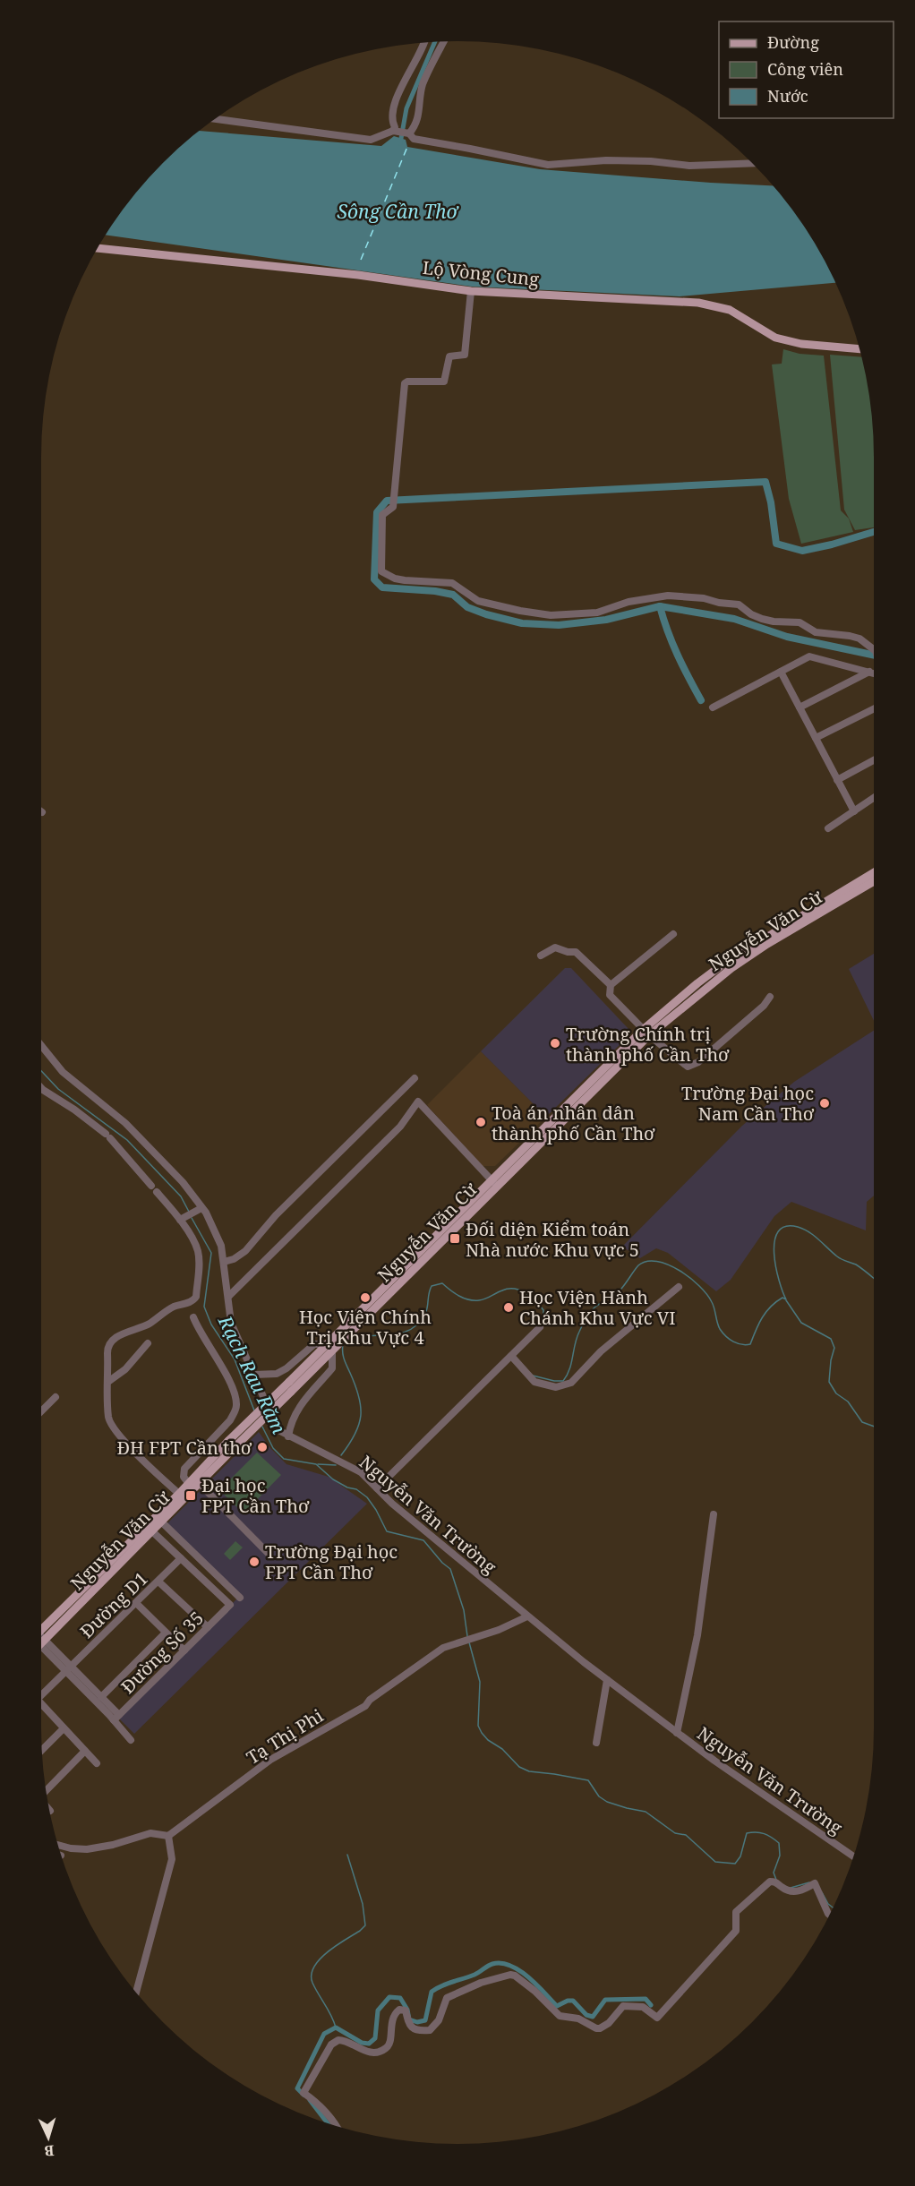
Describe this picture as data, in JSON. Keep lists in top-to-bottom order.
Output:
{
  "streets": {
    "main road": ["Lộ Vòng Cung", "Nguyễn Văn Cừ"],
    "street": [
      "Nguyễn Văn Trường",
      "Đường D1",
      "Đường Số 35",
      "Tạ Thị Phi"
    ]
  },
  "crossings": [
    ["Nguyễn Văn Trường", "Tạ Thị Phi"],
    ["Đường D1", "Đường Số 35"]
  ],
  "water": ["Sông Cần Thơ", "Rạch Rau Răm"],
  "places": {
    "other": [
      "Trường Chính trị thành phố Cần Thơ",
      "Trường Đại học Nam Cần Thơ",
      "Toà án nhân dân thành phố Cần Thơ",
      "Học Viện Chính Trị Khu Vực 4",
      "Học Viện Hành Chánh Khu Vực VI",
      "ĐH FPT Cần thơ",
      "Trường Đại học FPT Cần Thơ"
    ],
    "transit": ["Đối diện Kiểm toán Nhà nước Khu vực 5", "Đại học FPT Cần Thơ"]
  },
  "legend": ["Đường", "Công viên", "Nước"],
  "north": "bottom"
}
